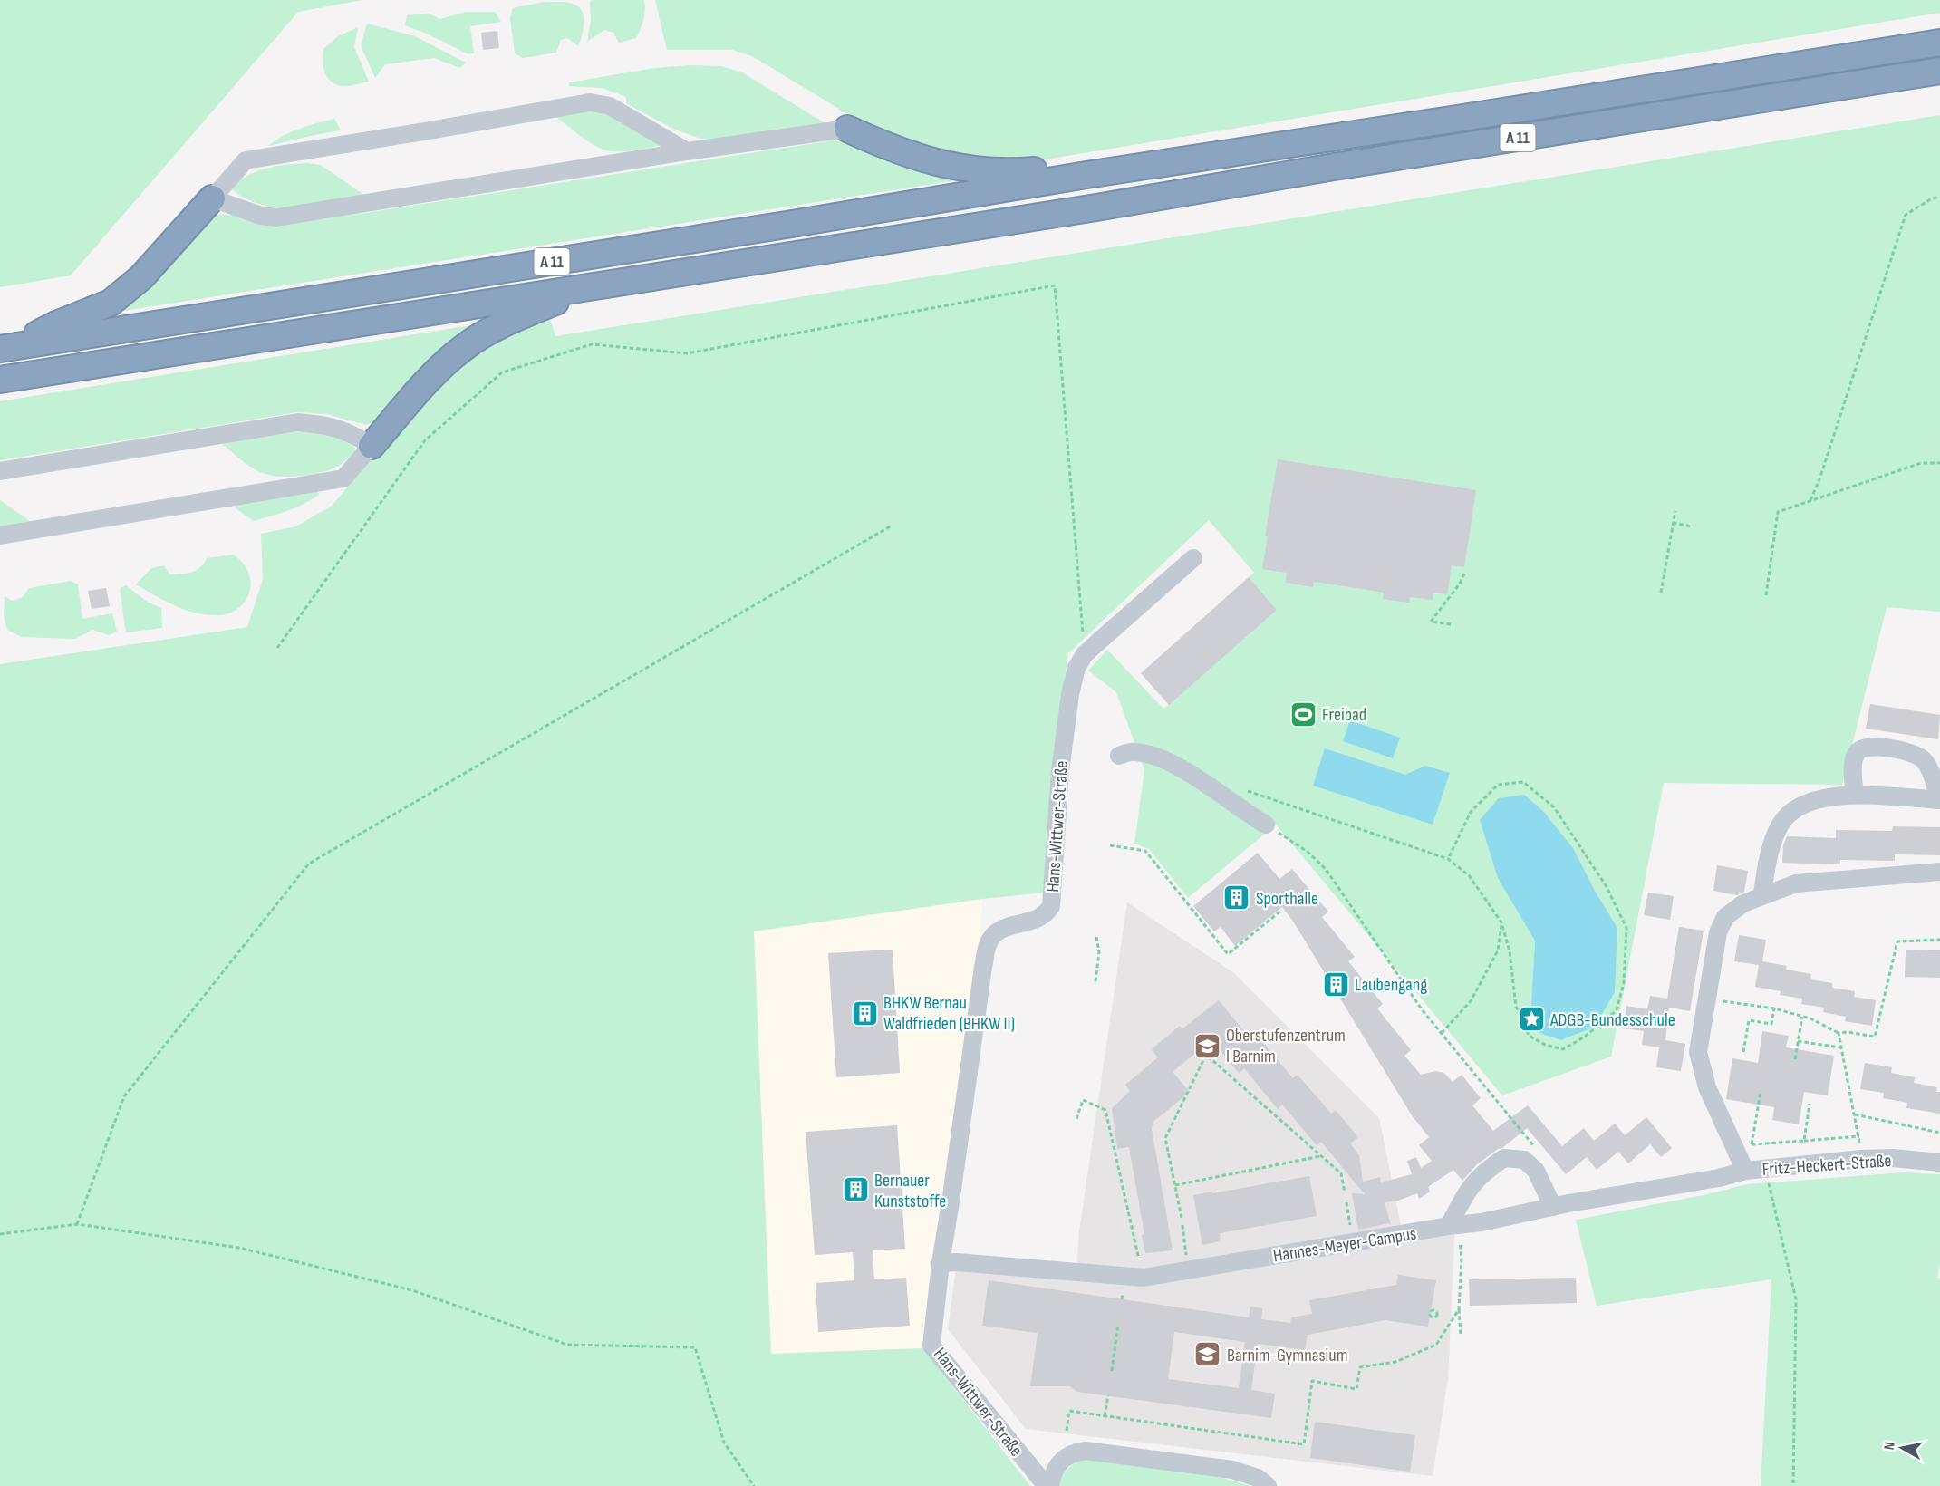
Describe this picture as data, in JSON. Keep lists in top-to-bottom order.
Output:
{
  "streets": {
    "highway": ["A 11"],
    "street": ["Hans-Wittwer-Straße", "Fritz-Heckert-Straße", "Hannes-Meyer-Campus"]
  },
  "crossings": [
    ["Hans-Wittwer-Straße", "Hannes-Meyer-Campus"],
    ["Fritz-Heckert-Straße", "Hannes-Meyer-Campus"]
  ],
  "places": {
    "sports": ["Freibad"],
    "building": [
      "Sporthalle",
      "Laubengang",
      "BHKW Bernau Waldfrieden (BHKW II)",
      "Bernauer Kunststoffe"
    ],
    "place": ["ADGB-Bundesschule"],
    "school or university": ["Oberstufenzentrum I Barnim", "Barnim-Gymnasium"]
  },
  "north": "left"
}
